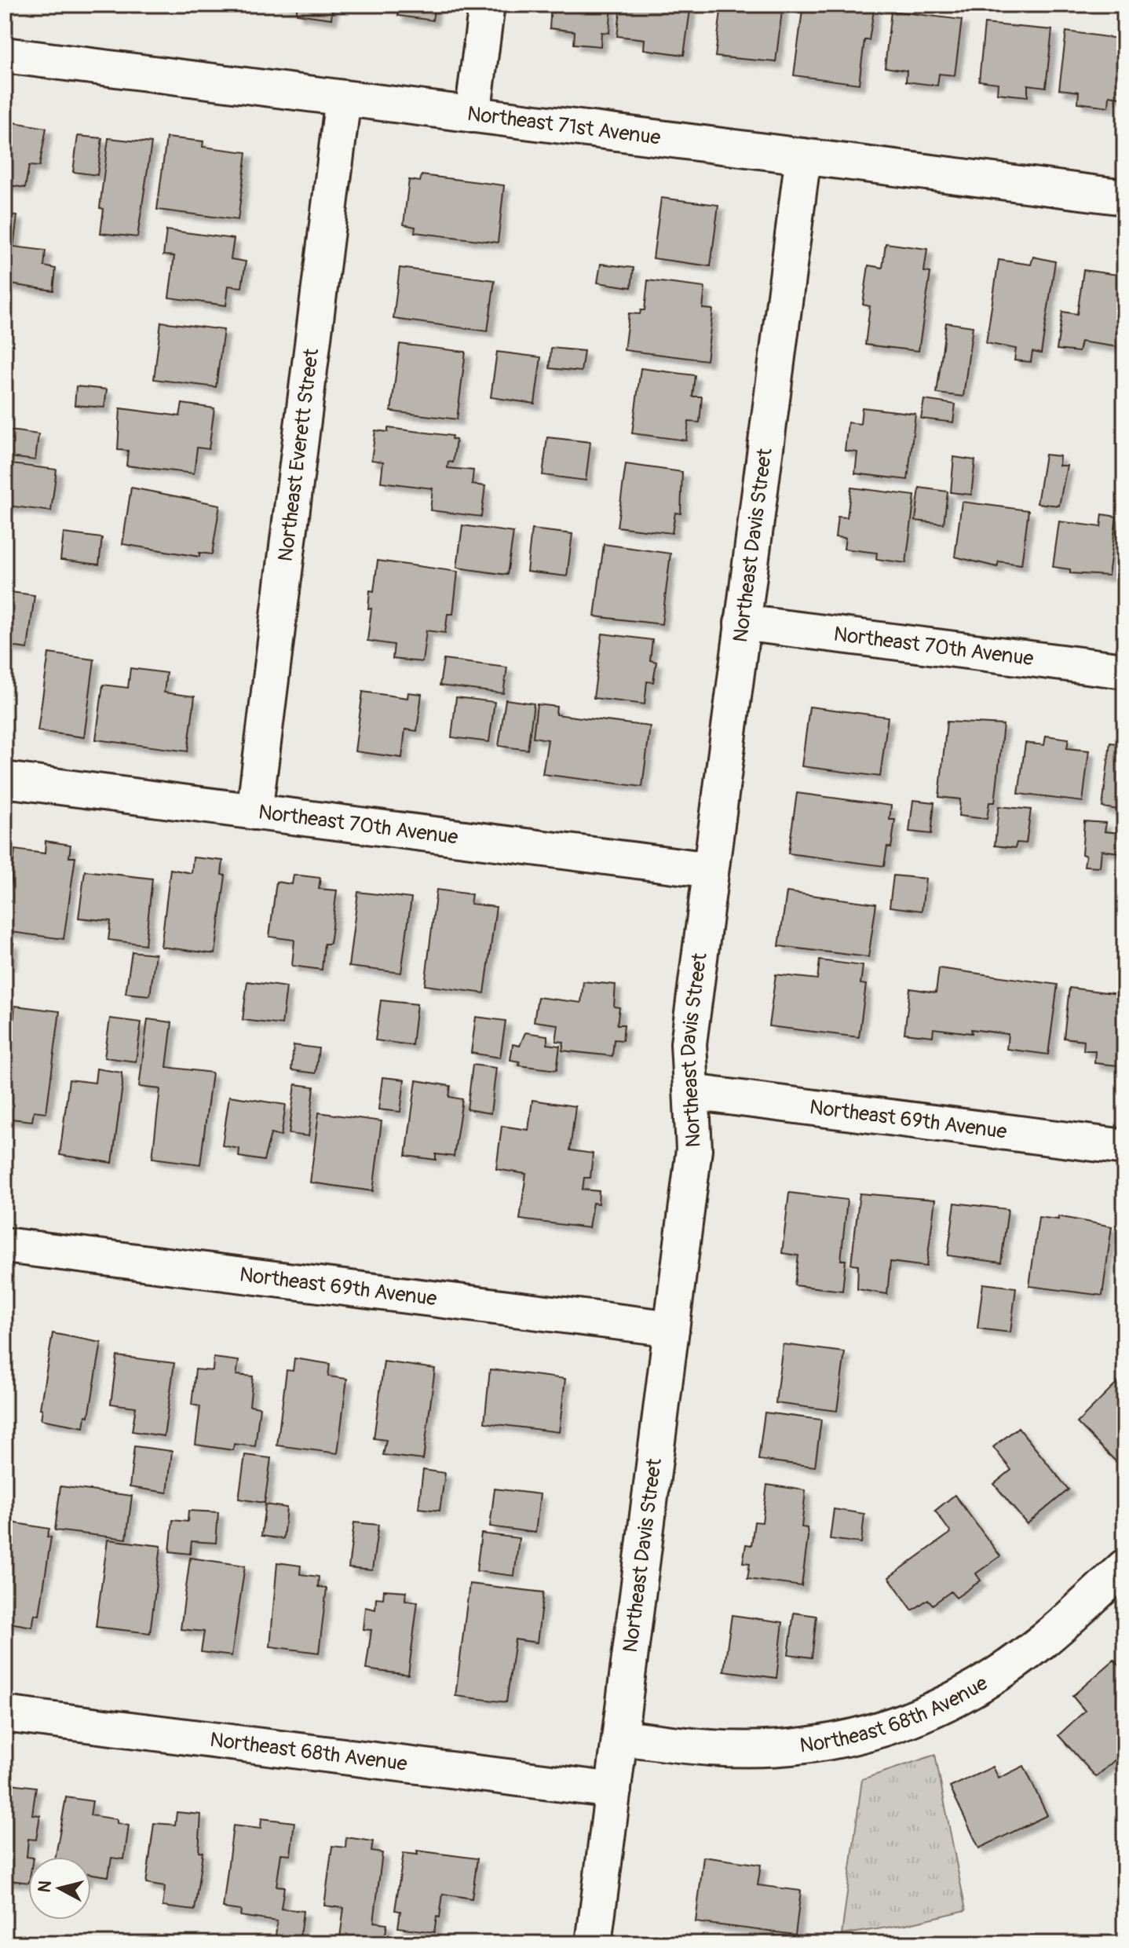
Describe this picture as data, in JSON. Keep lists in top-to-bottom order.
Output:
{
  "streets": {
    "street": [
      "Northeast 71st Avenue",
      "Northeast Everett Street",
      "Northeast Davis Street",
      "Northeast 70th Avenue",
      "Northeast 69th Avenue",
      "Northeast 68th Avenue"
    ]
  },
  "crossings": [
    ["Northeast 71st Avenue", "Northeast Everett Street"],
    ["Northeast 71st Avenue", "Northeast Davis Street"],
    ["Northeast Everett Street", "Northeast 70th Avenue"],
    ["Northeast Davis Street", "Northeast 70th Avenue"],
    ["Northeast Davis Street", "Northeast 69th Avenue"],
    ["Northeast Davis Street", "Northeast 68th Avenue"]
  ],
  "north": "left"
}
